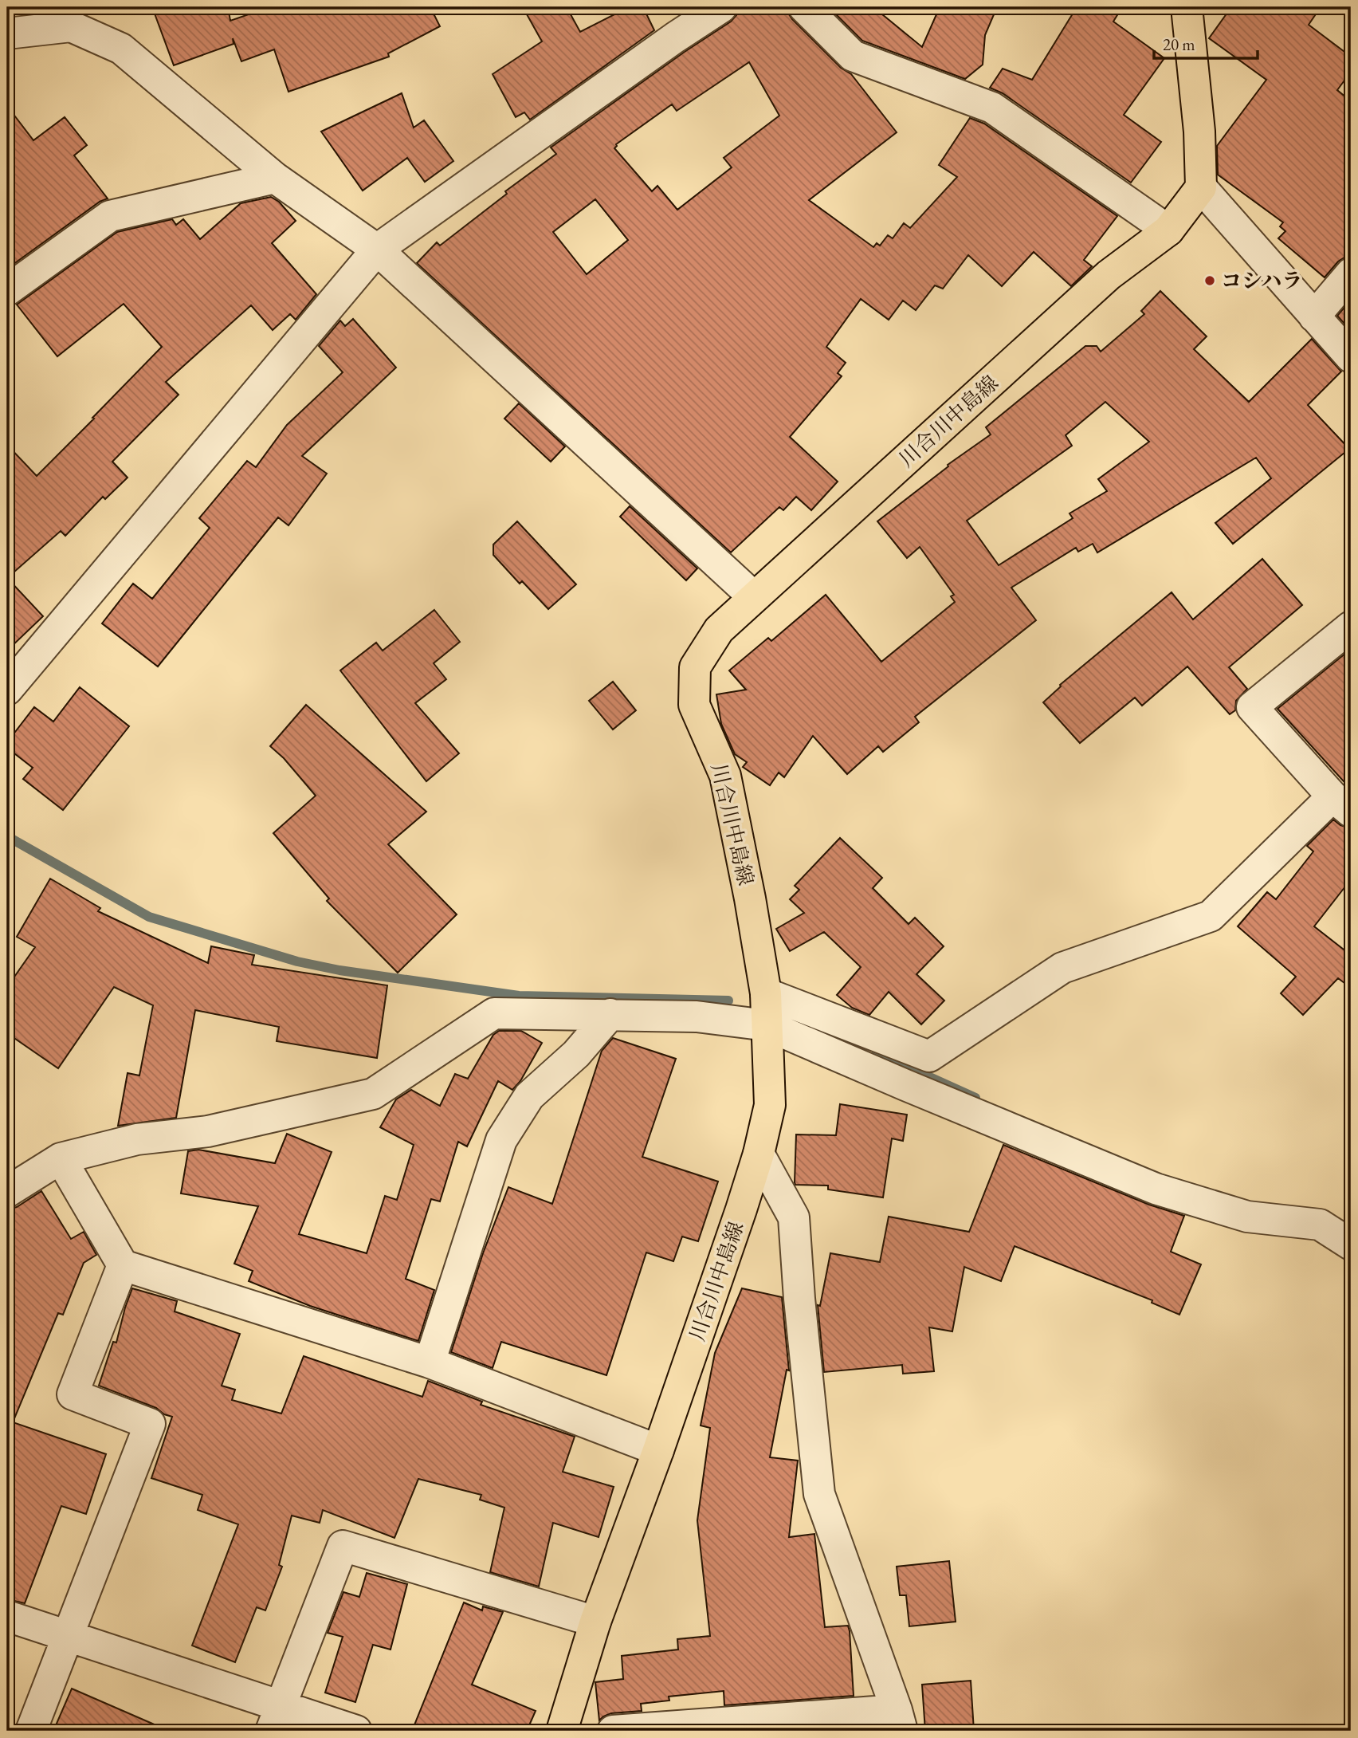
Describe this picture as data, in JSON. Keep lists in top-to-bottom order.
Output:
{
  "streets": {
    "main road": ["川合川中島線"]
  },
  "places": ["コシハラ"],
  "scale_bar": "20 m"
}
